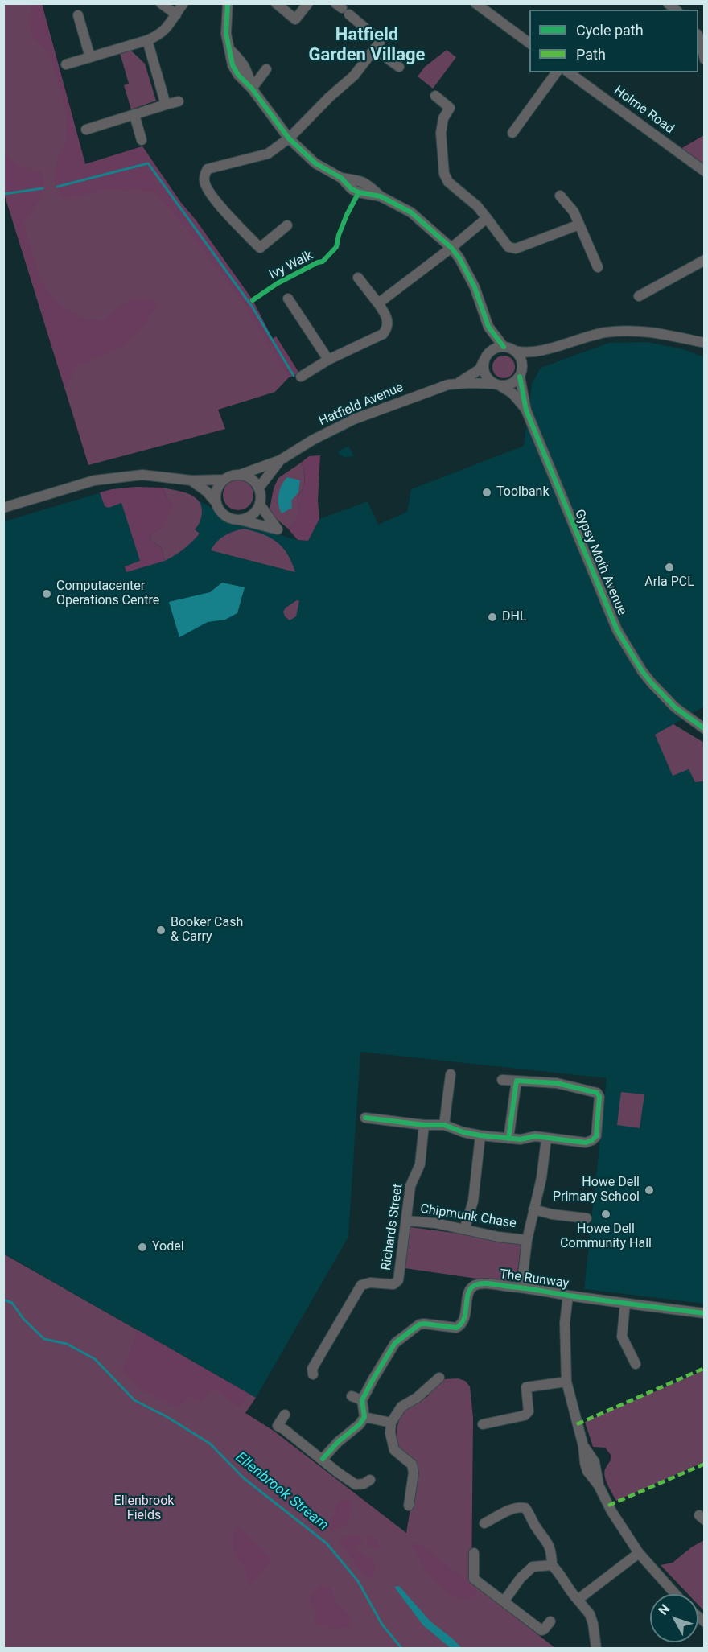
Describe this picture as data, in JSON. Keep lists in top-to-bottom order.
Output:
{
  "streets": {
    "street": [
      "Holme Road",
      "Hatfield Avenue",
      "Gypsy Moth Avenue",
      "Chipmunk Chase",
      "Richards Street",
      "The Runway"
    ],
    "cycle path": ["Ivy Walk"]
  },
  "crossings": [
    ["Hatfield Avenue", "Gypsy Moth Avenue"],
    ["Chipmunk Chase", "Richards Street"]
  ],
  "districts": ["Hatfield Garden Village"],
  "water": ["Ellenbrook Stream"],
  "parks": ["Ellenbrook Fields"],
  "places": [
    "Toolbank",
    "Arla PCL",
    "Computacenter Operations Centre",
    "DHL",
    "Booker Cash & Carry",
    "Howe Dell Primary School",
    "Howe Dell Community Hall",
    "Yodel"
  ],
  "legend": ["Cycle path", "Path"],
  "north": "top left"
}
